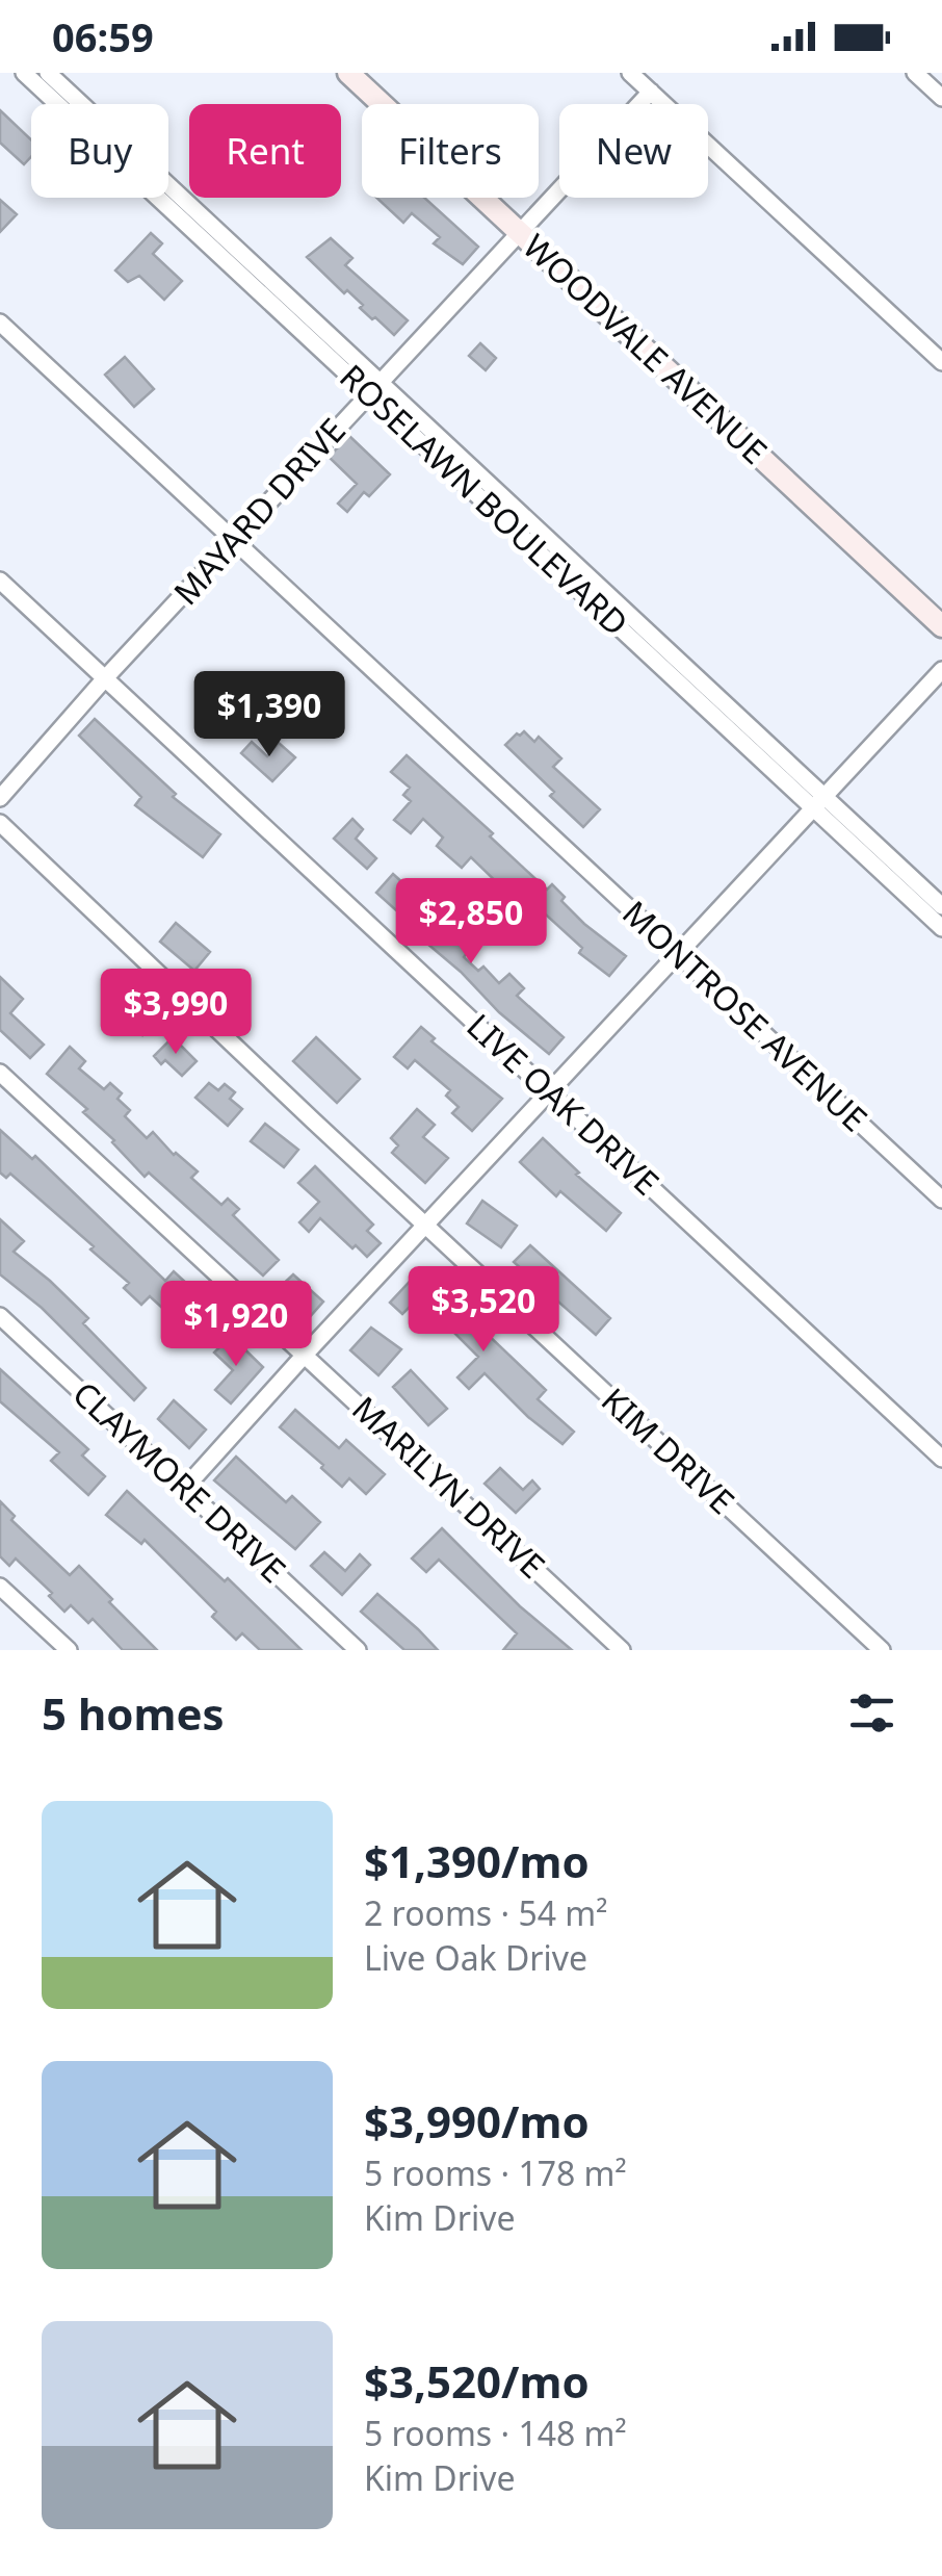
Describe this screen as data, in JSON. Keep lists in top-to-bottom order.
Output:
{
  "streets": {
    "street": [
      "WOODVALE AVENUE",
      "ROSELAWN BOULEVARD",
      "MAYARD DRIVE",
      "MONTROSE AVENUE",
      "LIVE OAK DRIVE",
      "KIM DRIVE",
      "CLAYMORE DRIVE",
      "MARILYN DRIVE"
    ]
  },
  "crossings": [
    ["WOODVALE AVENUE", "MAYARD DRIVE"],
    ["ROSELAWN BOULEVARD", "MAYARD DRIVE"],
    ["MAYARD DRIVE", "MONTROSE AVENUE"],
    ["MAYARD DRIVE", "LIVE OAK DRIVE"]
  ],
  "page": {
    "status": "06:59",
    "chip": [
      "Buy",
      "Rent",
      "Filters",
      "New"
    ],
    "price": [
      "$1,390",
      "$2,850",
      "$3,990",
      "$3,520",
      "$1,920"
    ],
    "heading": "5 homes",
    "list": [
      {
        "name": "$1,390/mo",
        "note": "2 rooms · 54 m² · Live Oak Drive"
      },
      {
        "name": "$3,990/mo",
        "note": "5 rooms · 178 m² · Kim Drive"
      },
      {
        "name": "$3,520/mo",
        "note": "5 rooms · 148 m² · Kim Drive"
      }
    ]
  }
}
